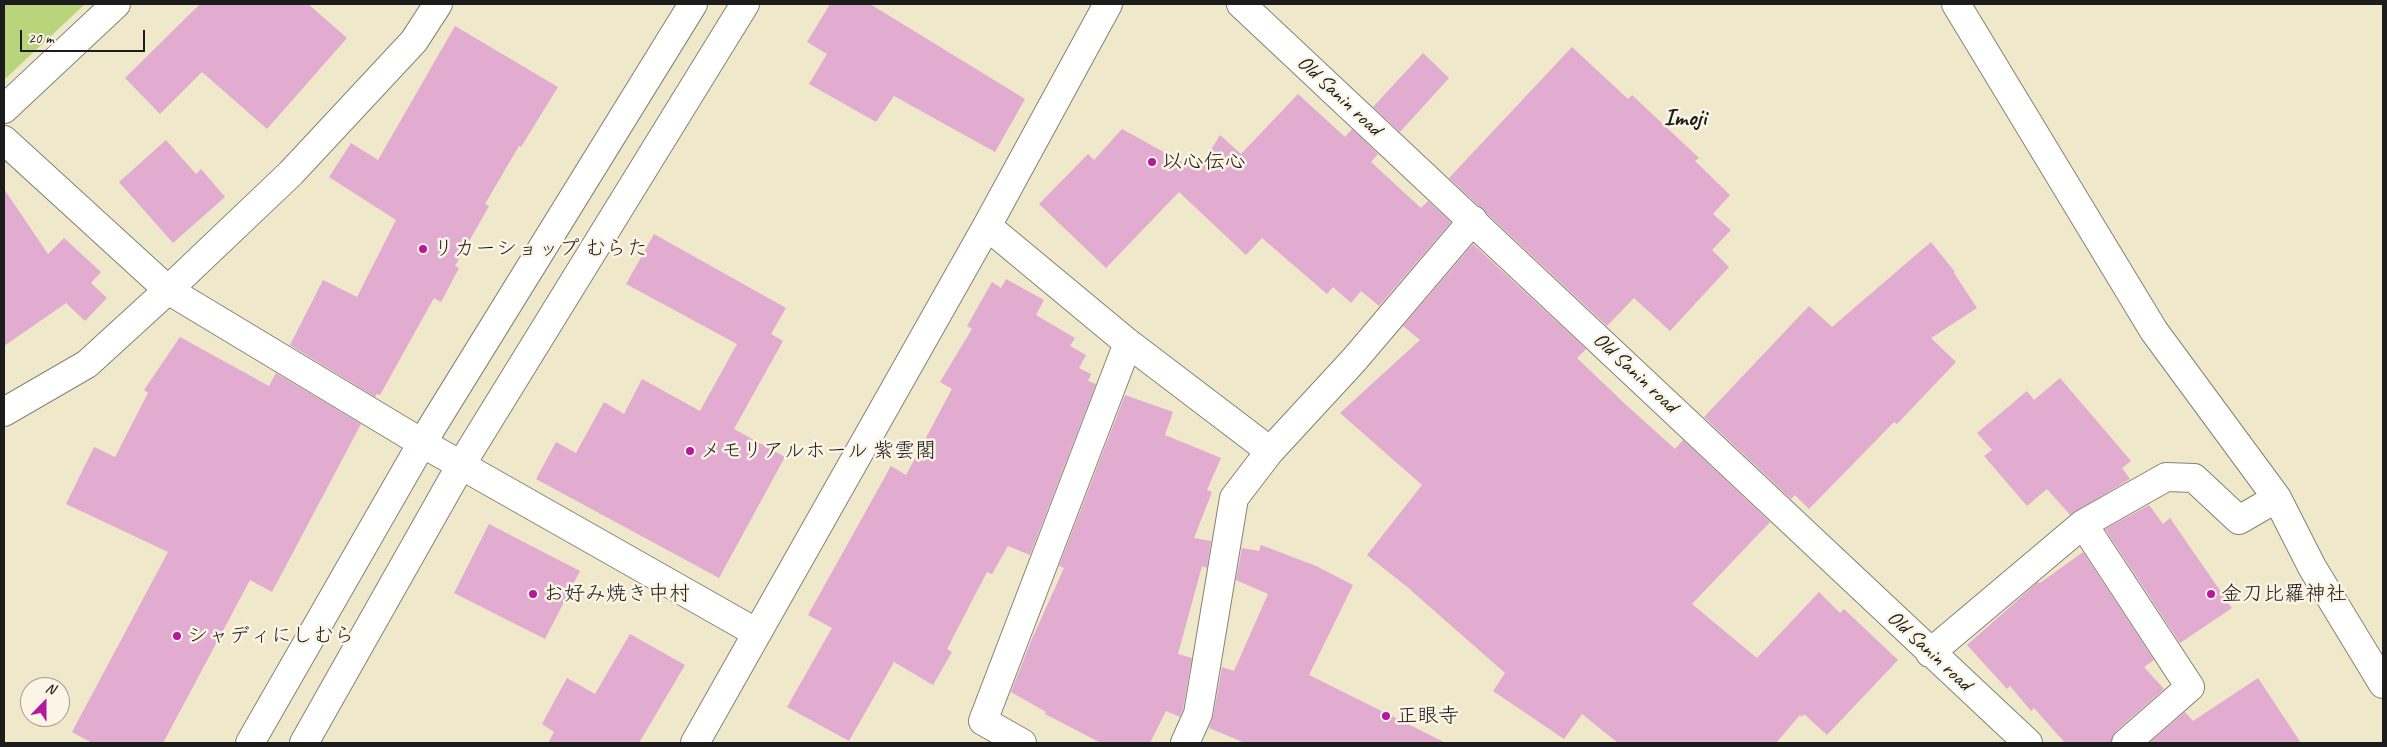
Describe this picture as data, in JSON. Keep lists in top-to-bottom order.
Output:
{
  "streets": {
    "street": ["Old Sanin road"]
  },
  "districts": ["Imoji"],
  "places": [
    "以心伝心",
    "リカーショップ むらた",
    "メモリアルホール 紫雲閣",
    "お好み焼き中村",
    "金刀比羅神社",
    "シャディにしむら",
    "正眼寺"
  ],
  "scale_bar": "20 m",
  "north": "top"
}
